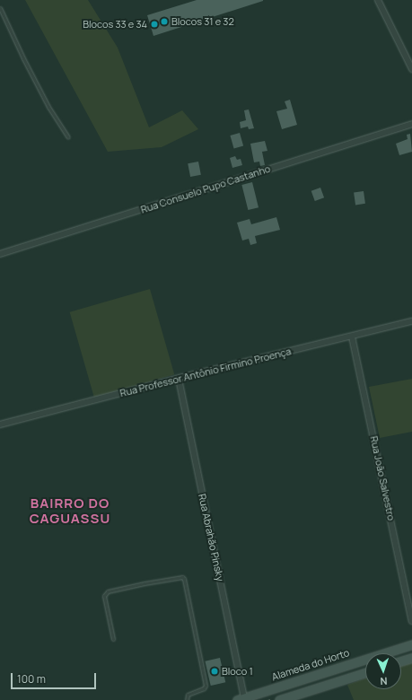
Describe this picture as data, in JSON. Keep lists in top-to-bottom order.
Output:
{
  "streets": {
    "main road": ["Alameda do Horto"],
    "street": [
      "Rua Consuelo Pupo Castanho",
      "Rua Professor Antônio Firmino Proença",
      "Rua João Salvestro",
      "Rua Abrahão Pinsky"
    ]
  },
  "crossings": [
    ["Rua Professor Antônio Firmino Proença", "Rua João Salvestro"],
    ["Rua Professor Antônio Firmino Proença", "Rua Abrahão Pinsky"],
    ["Rua Abrahão Pinsky", "Alameda do Horto"]
  ],
  "districts": ["BAIRRO DO CAGUASSU"],
  "places": ["Blocos 31 e 32", "Blocos 33 e 34", "Bloco 1"],
  "scale_bar": "100 m",
  "north": "bottom"
}
